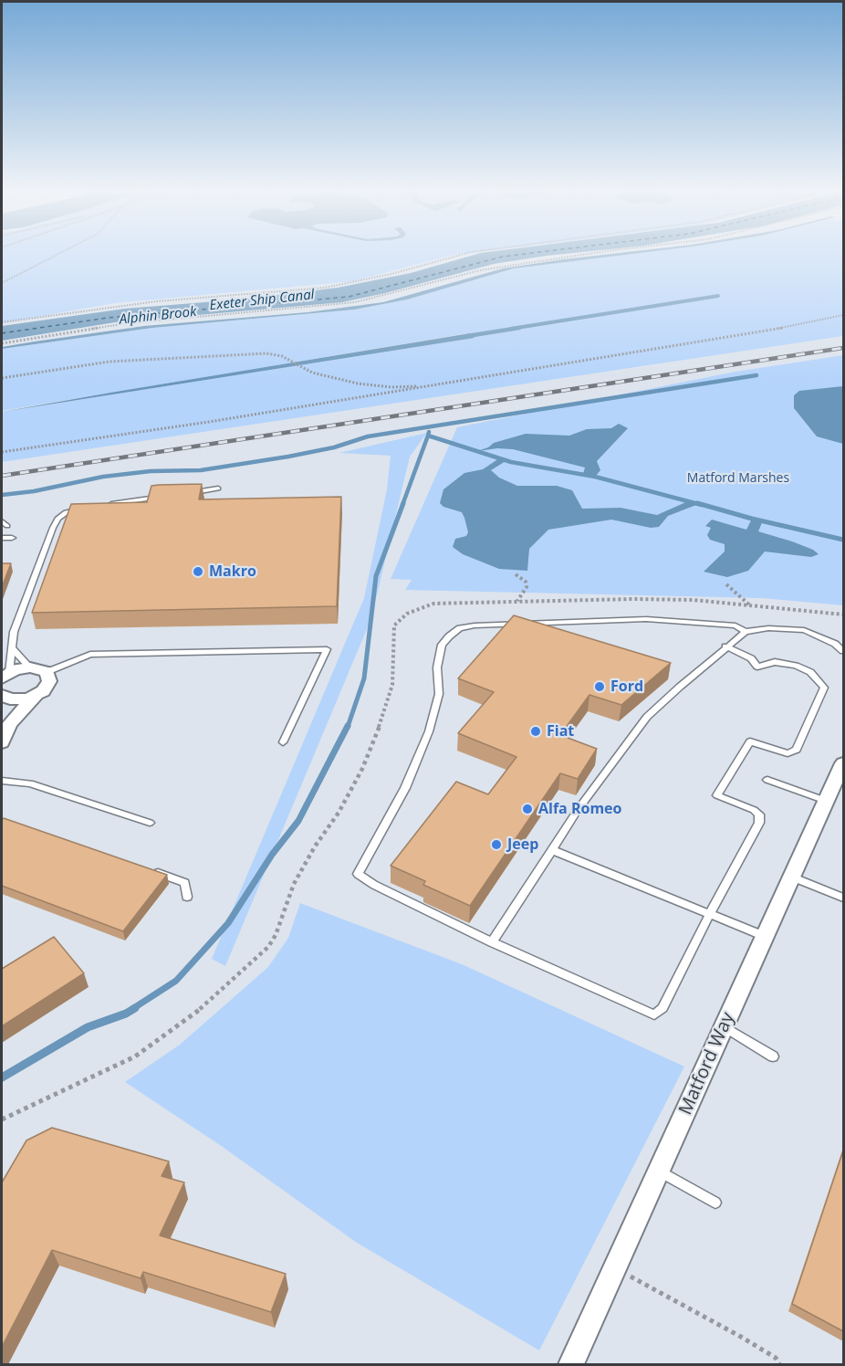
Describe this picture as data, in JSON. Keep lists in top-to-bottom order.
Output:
{
  "streets": {
    "street": ["Matford Way"]
  },
  "water": ["Exeter Ship Canal", "Alphin Brook"],
  "parks": ["Matford Marshes"],
  "places": [
    "Makro",
    "Ford",
    "Fiat",
    "Alfa Romeo",
    "Jeep"
  ]
}
